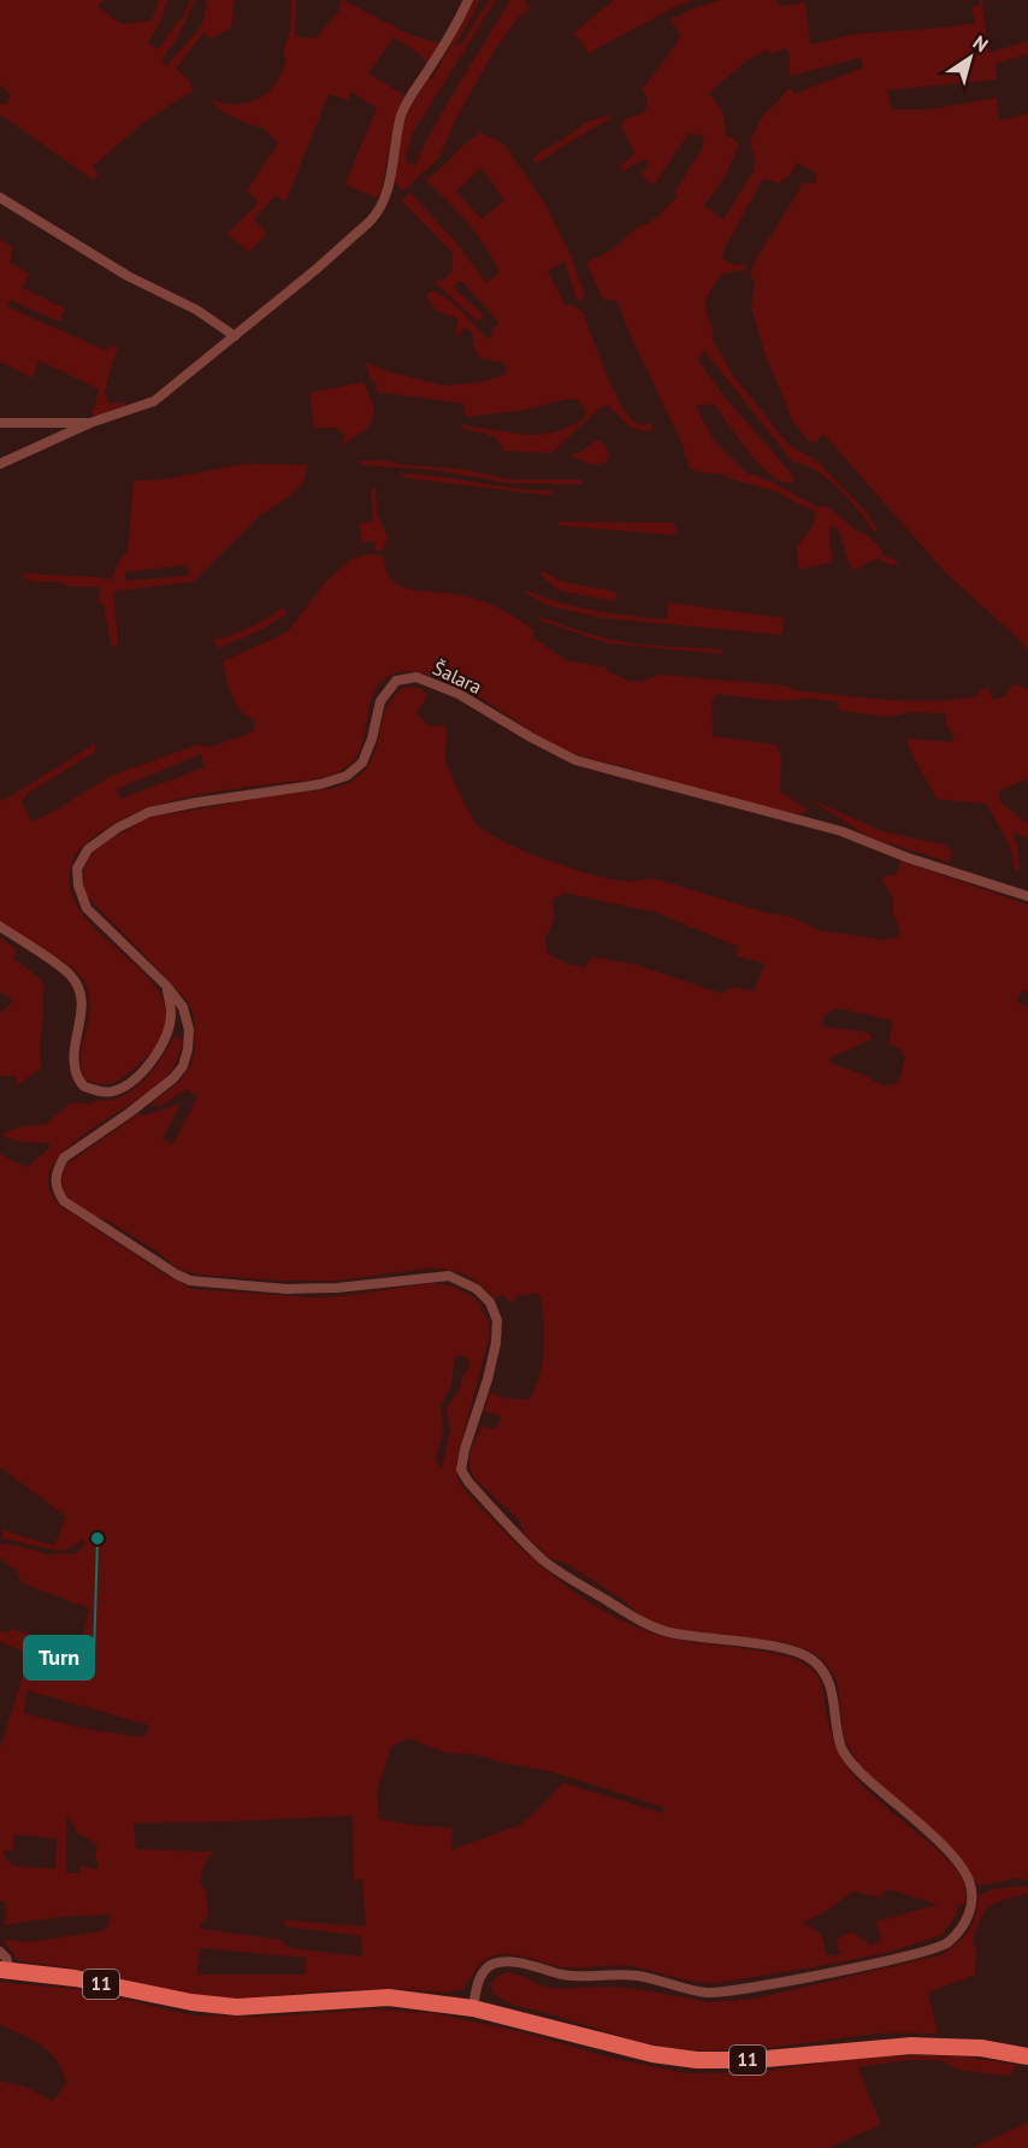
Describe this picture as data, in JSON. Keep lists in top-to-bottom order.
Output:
{
  "streets": {
    "main road": ["11"],
    "street": ["Šalara"]
  },
  "crossings": [
    ["Šalara", "11"]
  ],
  "places": ["Turn"],
  "north": "top right"
}
